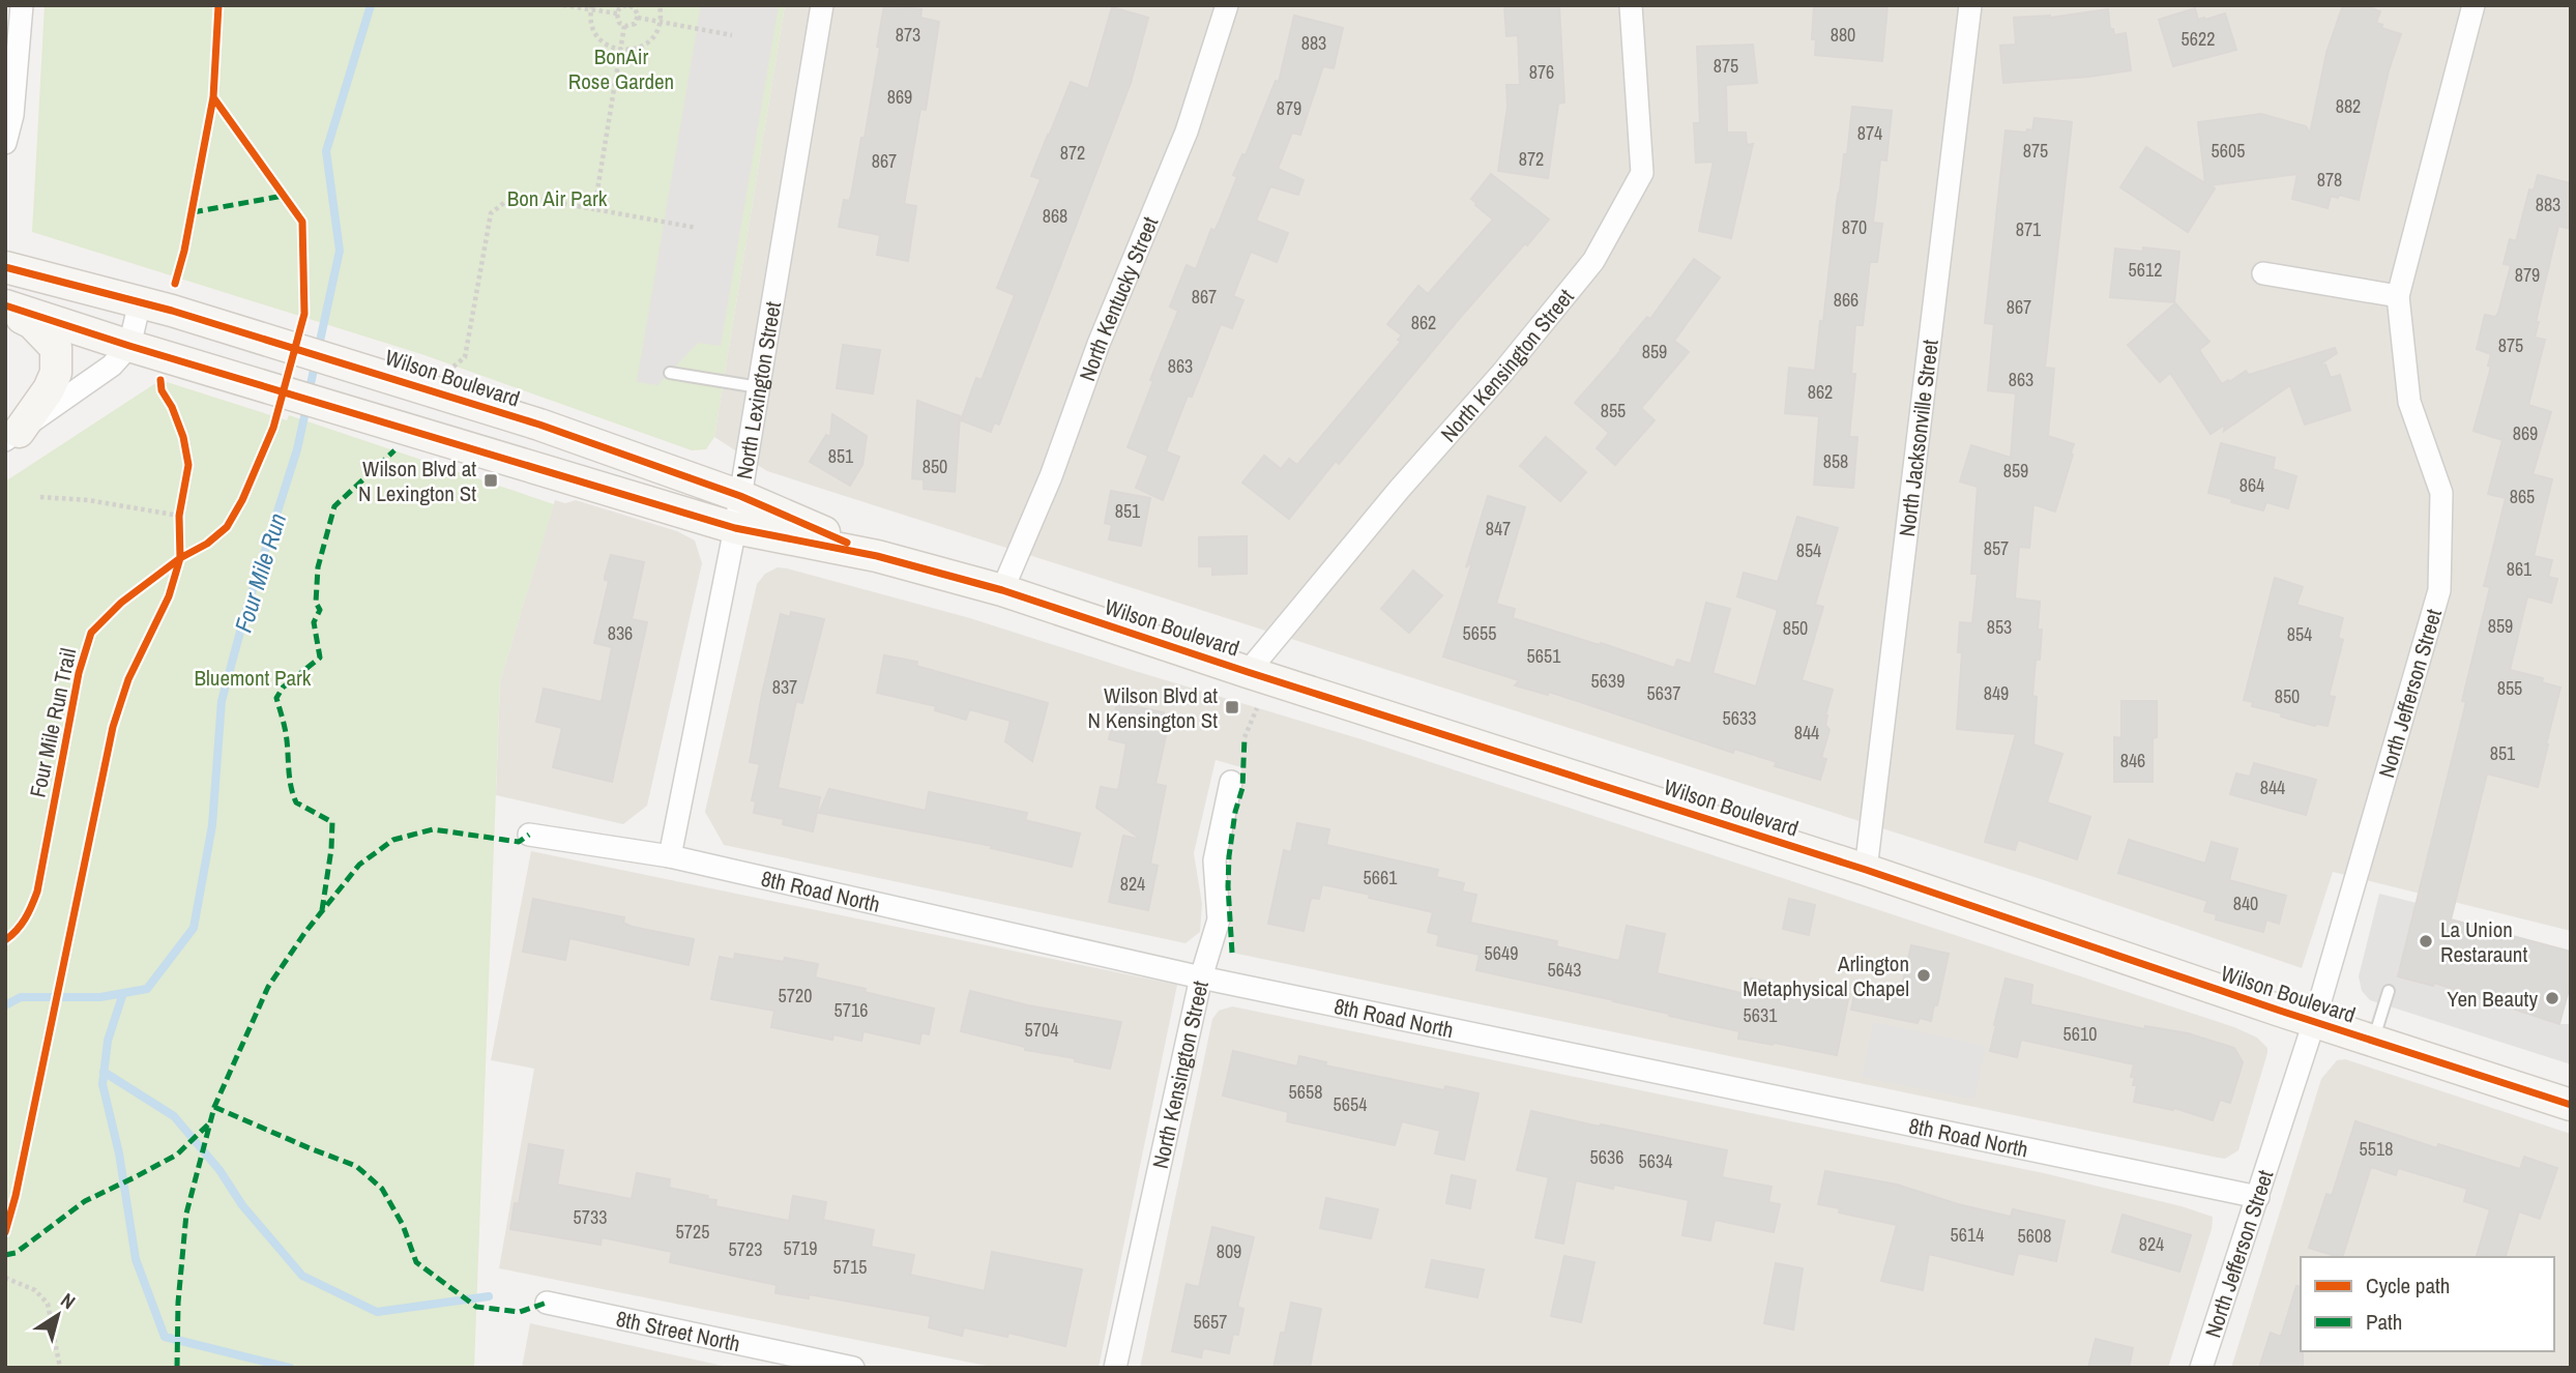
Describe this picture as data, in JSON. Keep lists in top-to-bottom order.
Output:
{
  "streets": {
    "main road": ["Wilson Boulevard"],
    "street": [
      "North Kentucky Street",
      "North Kensington Street",
      "North Lexington Street",
      "North Jacksonville Street",
      "North Jefferson Street",
      "8th Road North",
      "8th Street North"
    ],
    "cycle path": ["Four Mile Run Trail"]
  },
  "crossings": [
    ["North Kentucky Street", "Wilson Boulevard"],
    ["North Kensington Street", "Wilson Boulevard"],
    ["North Kensington Street", "8th Road North"],
    ["Wilson Boulevard", "North Lexington Street"],
    ["Wilson Boulevard", "North Jacksonville Street"],
    ["Wilson Boulevard", "North Jefferson Street"],
    ["North Lexington Street", "8th Road North"],
    ["North Jefferson Street", "8th Road North"]
  ],
  "water": ["Four Mile Run"],
  "parks": ["BonAir Rose Garden", "Bon Air Park", "Bluemont Park"],
  "places": {
    "transit": ["Wilson Blvd at N Lexington St", "Wilson Blvd at N Kensington St"],
    "other": ["La Union Restaraunt", "Arlington Metaphysical Chapel", "Yen Beauty"]
  },
  "house_numbers": [
    "873",
    "880",
    "5622",
    "883",
    "875",
    "876",
    "869",
    "882",
    "879",
    "874",
    "875",
    "5605",
    "872",
    "872",
    "867",
    "878",
    "883",
    "868",
    "870",
    "871",
    "5612",
    "879",
    "867",
    "866",
    "867",
    "862",
    "875",
    "859",
    "863",
    "863",
    "862",
    "855",
    "869",
    "851",
    "858",
    "850",
    "859",
    "864",
    "865",
    "851",
    "847",
    "857",
    "854",
    "861",
    "859",
    "853",
    "850",
    "836",
    "5655",
    "854",
    "5651",
    "5639",
    "837",
    "855",
    "5637",
    "849",
    "850",
    "5633",
    "844",
    "851",
    "846",
    "844",
    "5661",
    "824",
    "840",
    "5649",
    "5643",
    "5720",
    "5716",
    "5631",
    "5704",
    "5610",
    "5658",
    "5654",
    "5518",
    "5636",
    "5634",
    "5733",
    "5725",
    "5614",
    "5608",
    "824",
    "5719",
    "5723",
    "809",
    "5715",
    "5657"
  ],
  "legend": ["Cycle path", "Path"],
  "north": "top right"
}
